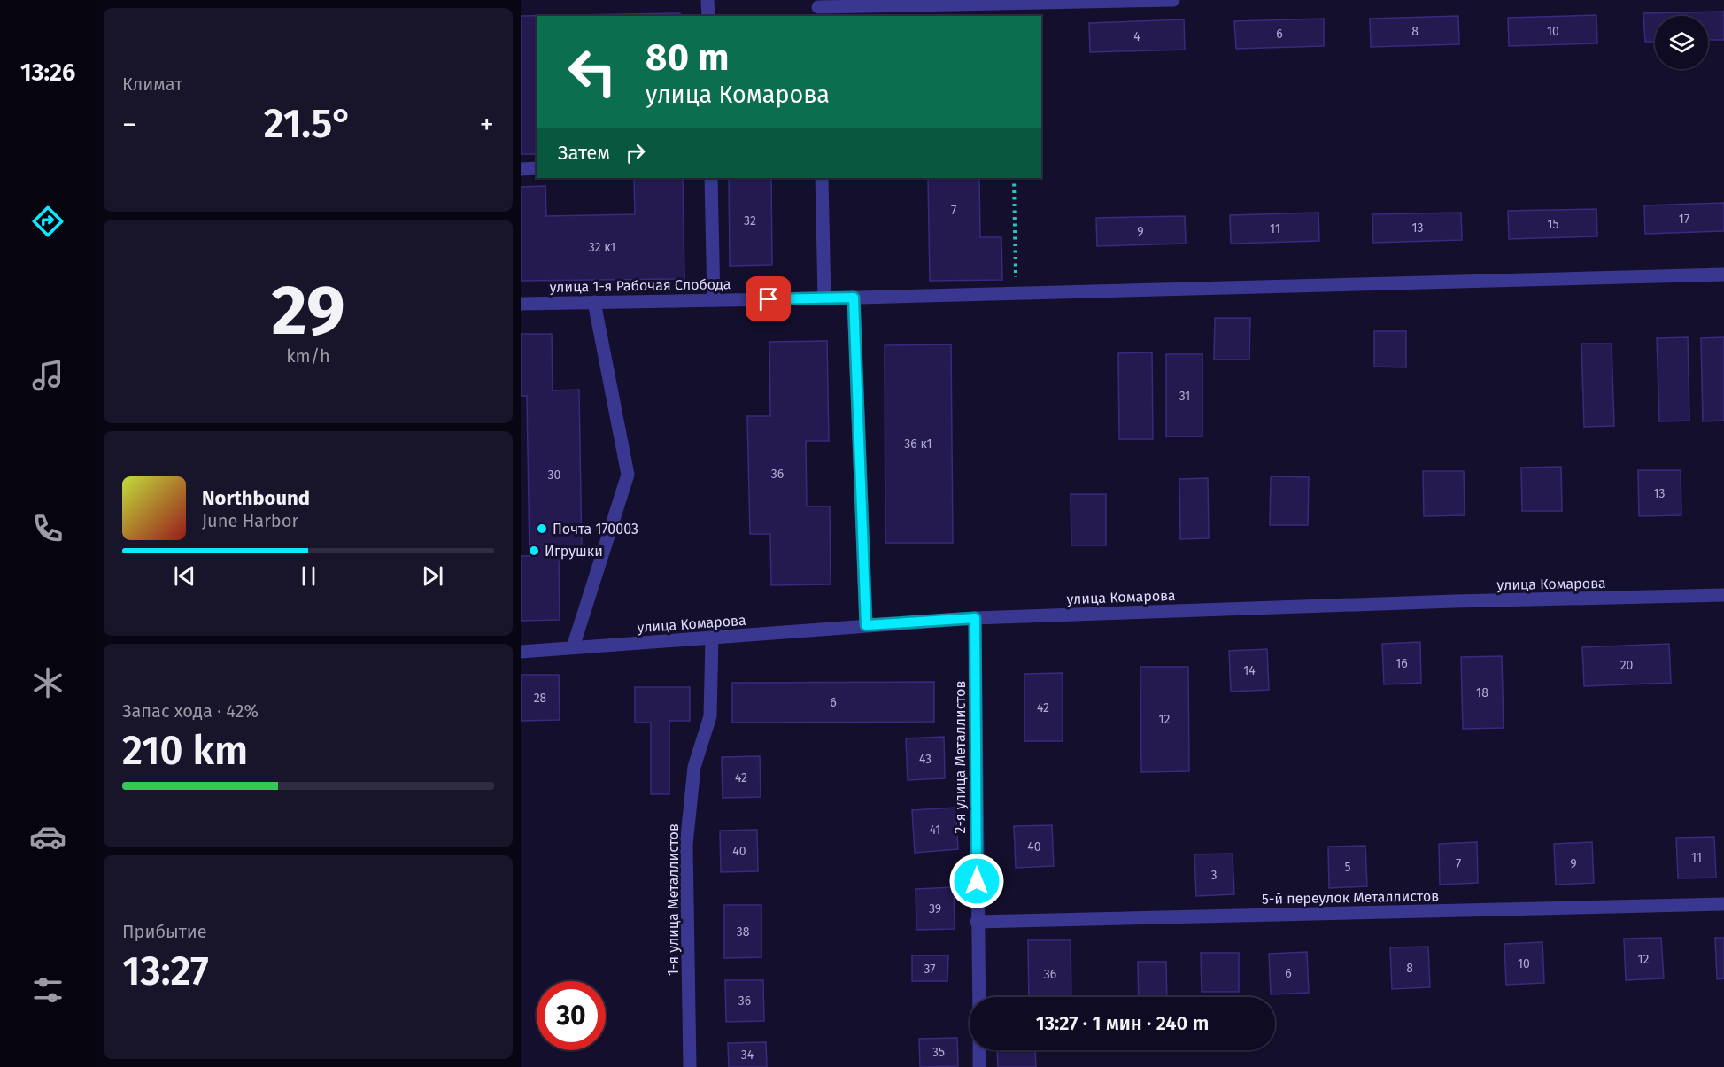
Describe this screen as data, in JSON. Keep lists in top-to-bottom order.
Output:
{
  "streets": {
    "street": [
      "улица 1-я Рабочая Слобода",
      "улица Комарова",
      "2-я улица Металлистов",
      "5-й переулок Металлистов",
      "1-я улица Металлистов"
    ]
  },
  "crossings": [
    ["улица Комарова", "2-я улица Металлистов"],
    ["улица Комарова", "1-я улица Металлистов"],
    ["2-я улица Металлистов", "5-й переулок Металлистов"]
  ],
  "places": ["Почта 170003", "Игрушки"],
  "house_numbers": [
    "8",
    "10",
    "6",
    "4",
    "7",
    "17",
    "32",
    "15",
    "13",
    "11",
    "9",
    "32 к1",
    "31",
    "36 к1",
    "36",
    "30",
    "13",
    "16",
    "20",
    "14",
    "18",
    "28",
    "6",
    "42",
    "12",
    "43",
    "42",
    "41",
    "40",
    "40",
    "11",
    "7",
    "9",
    "5",
    "3",
    "39",
    "38",
    "12",
    "10",
    "8",
    "37",
    "6",
    "36",
    "36",
    "35",
    "34"
  ],
  "page": {
    "tabs": "13:26",
    "tile": [
      "Климат",
      ["29", "km/h"],
      ["Запас хода · 42%", "210 km"],
      ["Прибытие", "13:27"]
    ],
    "turn": ["80 m", "улица Комарова"],
    "heat": ["−", "21.5°", "+"],
    "then": "Затем",
    "song": ["Northbound", "June Harbor"],
    "limit": "30",
    "trip": "13:27 · 1 мин · 240 m"
  }
}
